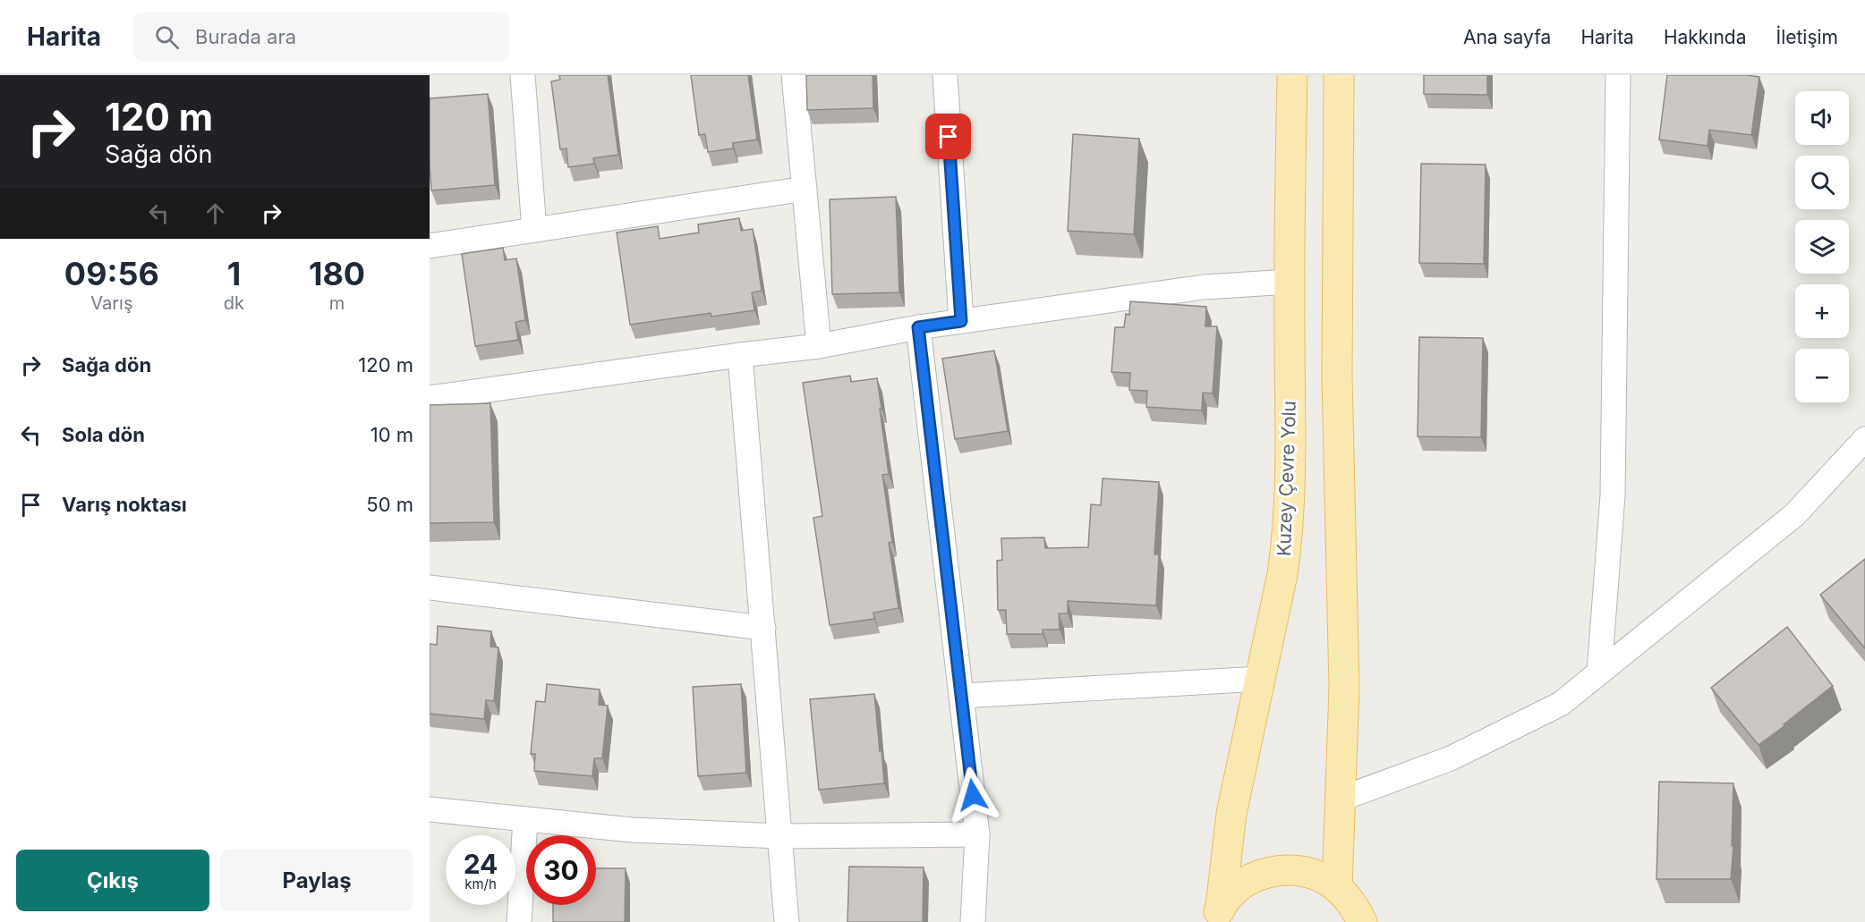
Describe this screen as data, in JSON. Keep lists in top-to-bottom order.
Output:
{
  "streets": {
    "main road": ["Kuzey Çevre Yolu"]
  },
  "page": {
    "header": "Harita",
    "search": "Burada ara",
    "nav": [
      "Ana sayfa",
      "Harita",
      "Hakkında",
      "İletişim"
    ],
    "turn": ["120 m", "Sağa dön"],
    "map_buttons": ["+", "−"],
    "eta": [
      "09:56",
      "Varış",
      "1",
      "dk",
      "180",
      "m"
    ],
    "list": [
      {
        "name": "Sağa dön",
        "value": "120 m"
      },
      {
        "name": "Sola dön",
        "value": "10 m"
      },
      {
        "name": "Varış noktası",
        "value": "50 m"
      }
    ],
    "speed": "24 km/h",
    "limit": "30",
    "buttons": ["Çıkış", "Paylaş"]
  }
}
